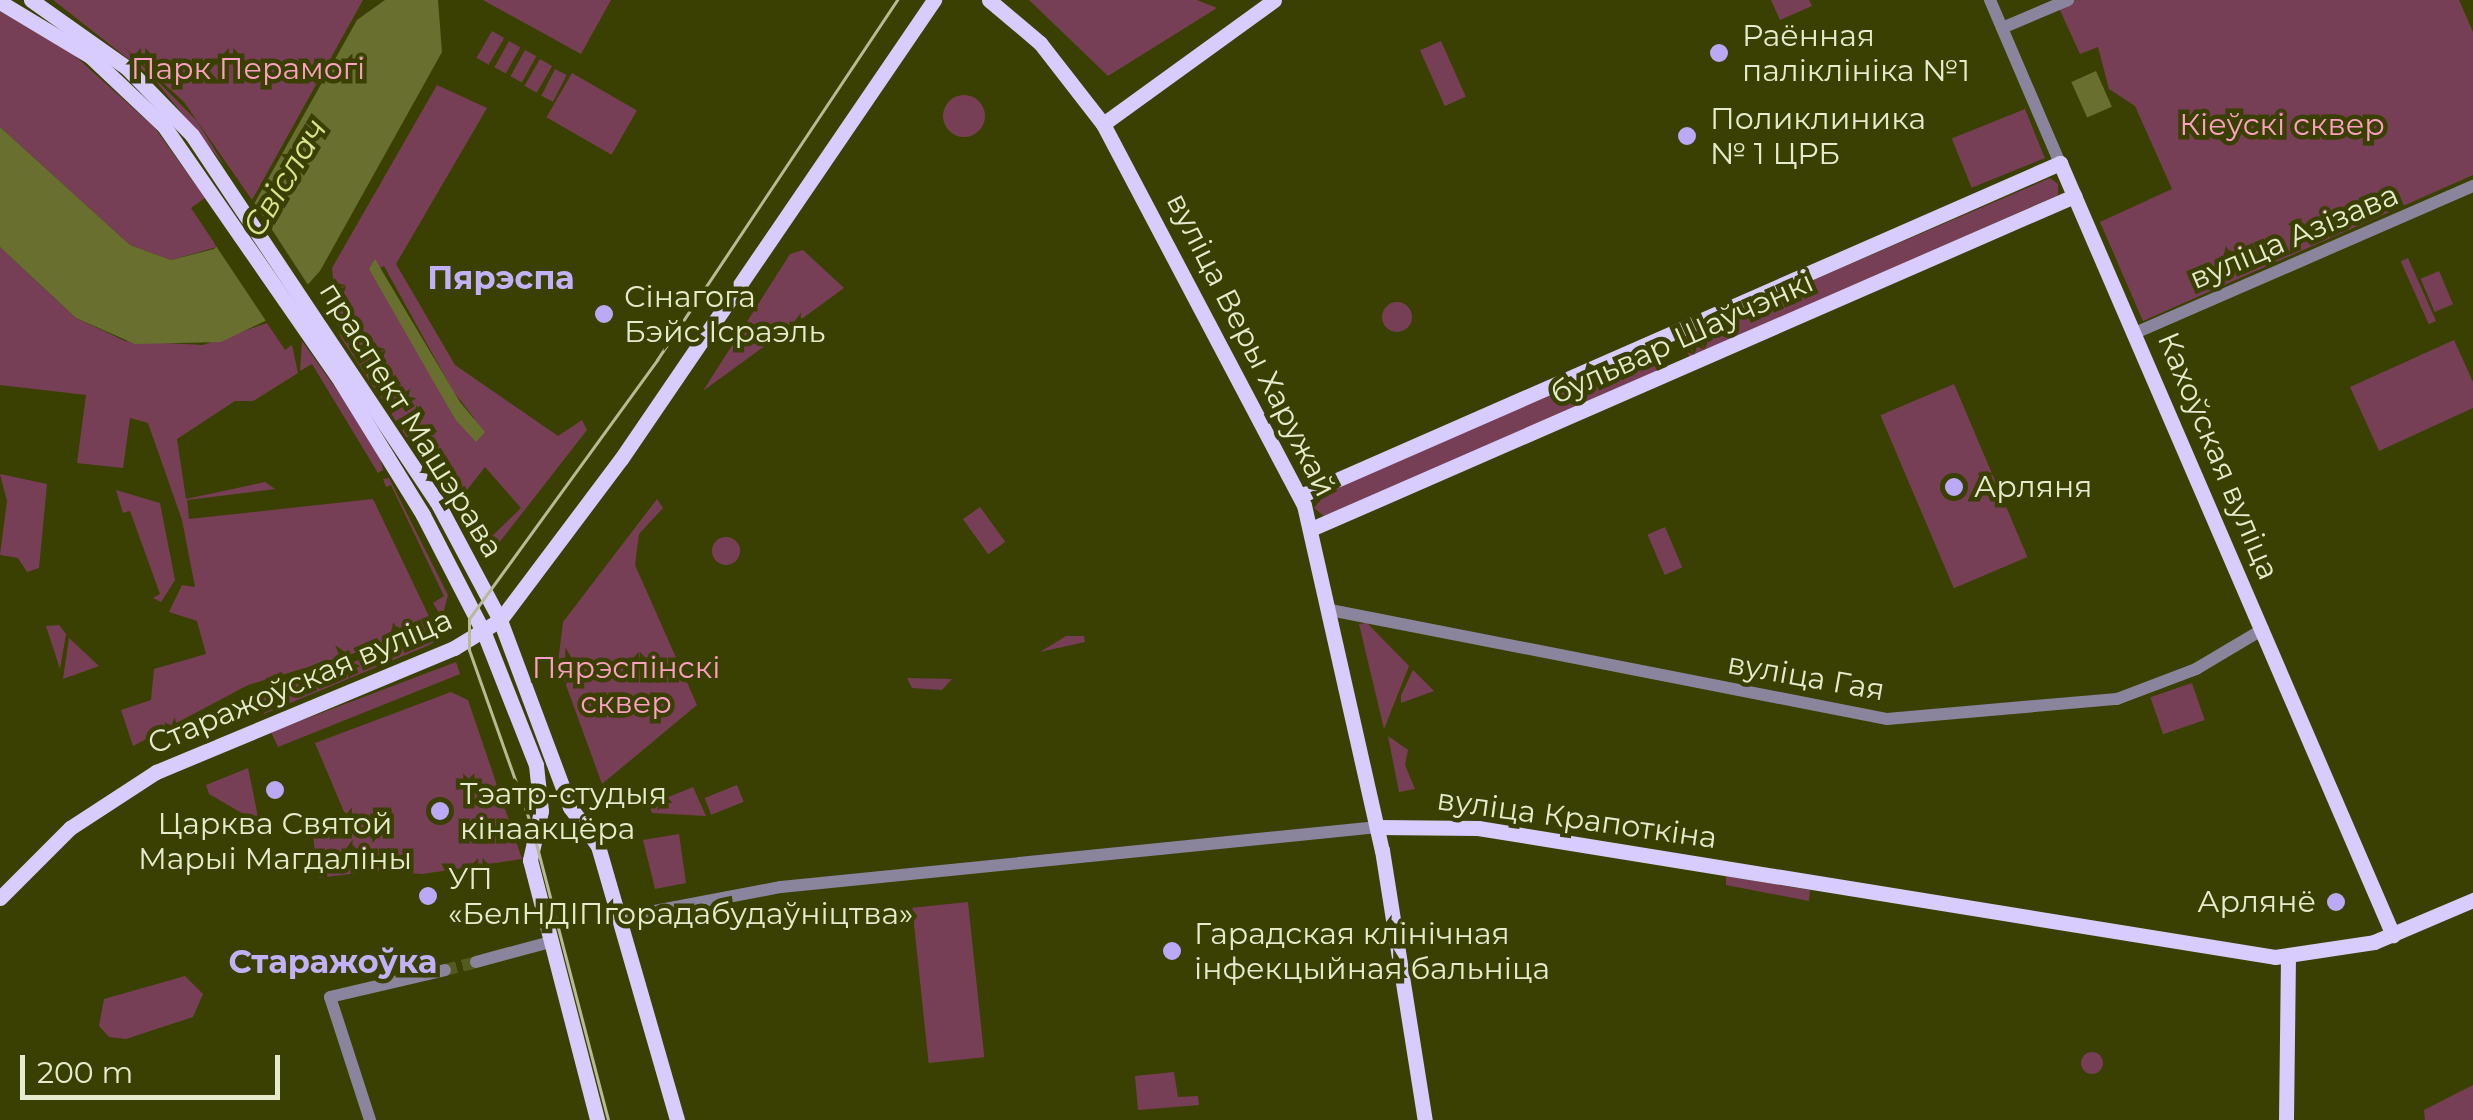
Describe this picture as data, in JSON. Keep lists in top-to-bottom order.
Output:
{
  "streets": {
    "main road": [
      "бульвар Шаўчэнкі",
      "вуліца Веры Харужай",
      "праспект Машэрава",
      "Кахоўская вуліца",
      "Старажоўская вуліца",
      "вуліца Крапоткіна"
    ],
    "street": ["вуліца Азізава", "вуліца Гая"]
  },
  "crossings": [
    ["вуліца Азізава", "Кахоўская вуліца"],
    ["бульвар Шаўчэнкі", "вуліца Веры Харужай"],
    ["бульвар Шаўчэнкі", "Кахоўская вуліца"],
    ["вуліца Веры Харужай", "вуліца Гая"],
    ["вуліца Веры Харужай", "вуліца Крапоткіна"],
    ["праспект Машэрава", "Старажоўская вуліца"],
    ["праспект Машэрава", "вуліца Крапоткіна"],
    ["Кахоўская вуліца", "вуліца Гая"]
  ],
  "districts": ["Пярэспа", "Старажоўка"],
  "water": ["Свіслач"],
  "parks": ["Парк Перамогі", "Кіеўскі сквер", "Пярэспінскі сквер"],
  "places": [
    "Раённая паліклініка №1",
    "Поликлиника № 1 ЦРБ",
    "Сінагога Бэйс Ісраэль",
    "Арляня",
    "Царква Святой Марыі Магдаліны",
    "Тэатр-студыя кінаакцёра",
    "УП «БелНДІПгорадабудаўніцтва»",
    "Арлянё",
    "Гарадская клінічная інфекцыйная бальніца"
  ],
  "scale_bar": "200 m"
}
